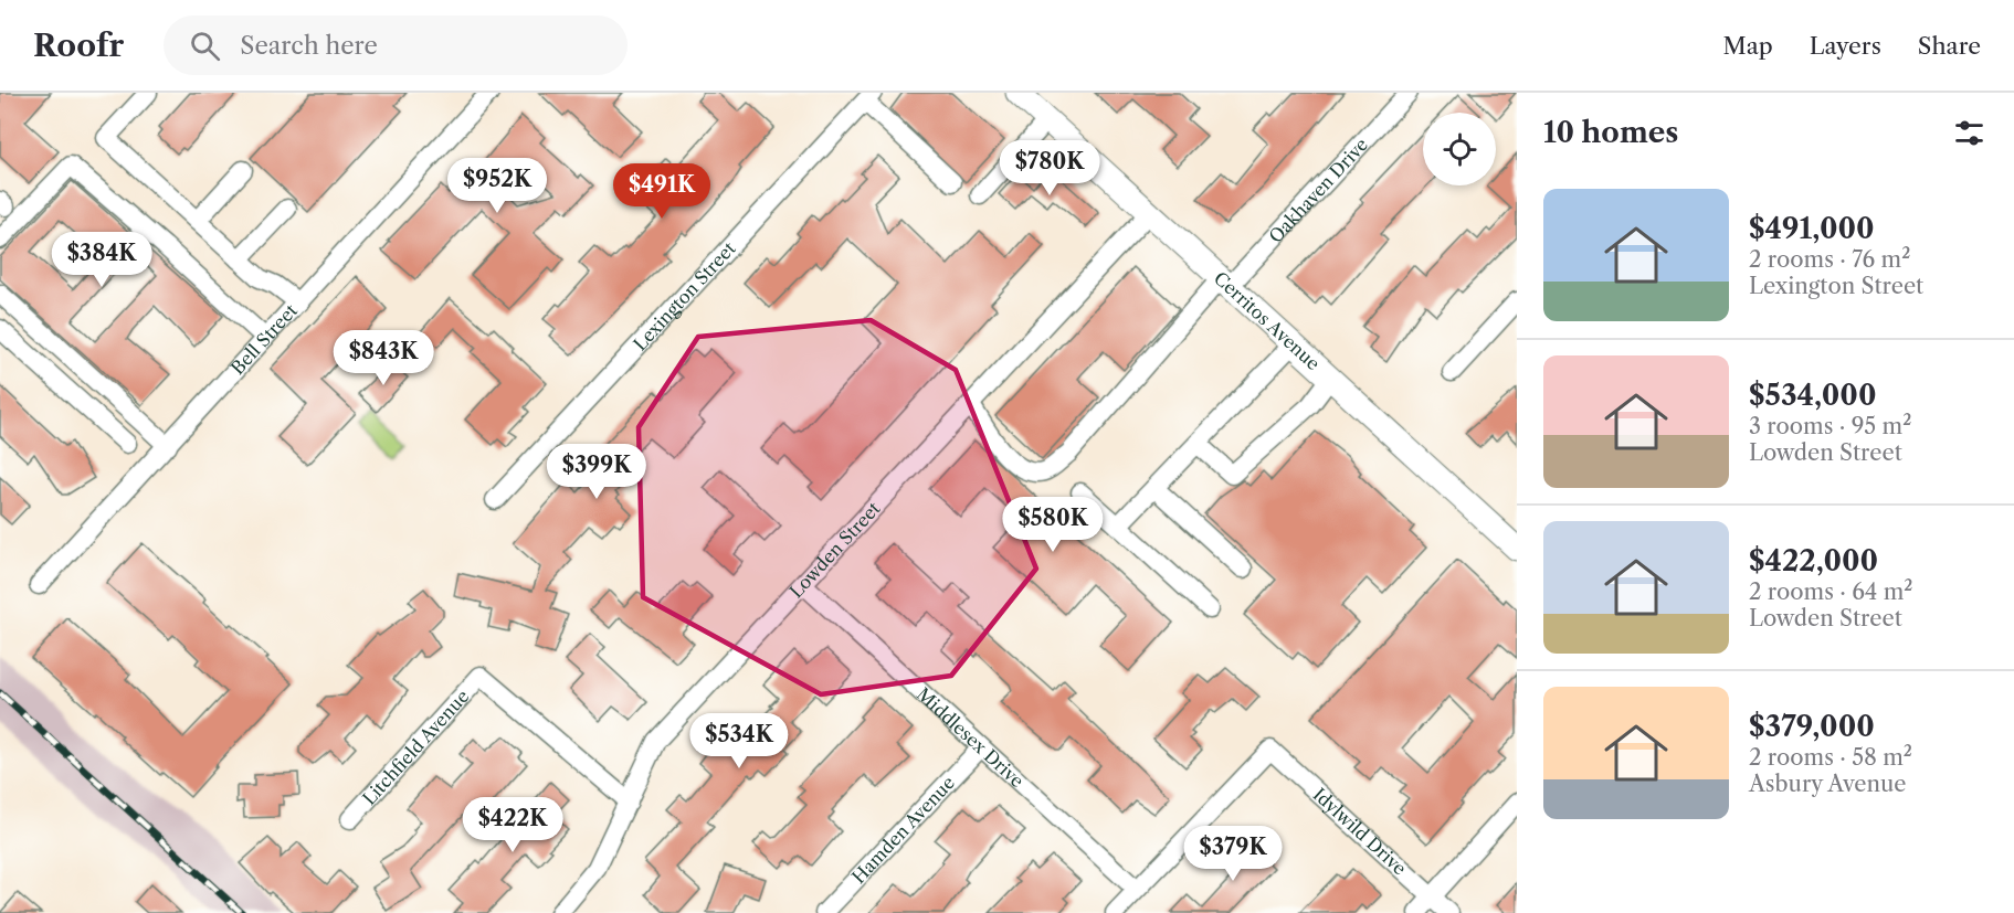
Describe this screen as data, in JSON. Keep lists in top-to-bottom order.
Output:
{
  "streets": {
    "main road": ["Cerritos Avenue"],
    "street": [
      "Oakhaven Drive",
      "Lexington Street",
      "Bell Street",
      "Lowden Street",
      "Middlesex Drive",
      "Litchfield Avenue",
      "Hamden Avenue",
      "Idylwild Drive"
    ]
  },
  "crossings": [
    ["Oakhaven Drive", "Cerritos Avenue"],
    ["Oakhaven Drive", "Lowden Street"],
    ["Cerritos Avenue", "Lowden Street"],
    ["Lowden Street", "Middlesex Drive"],
    ["Lowden Street", "Litchfield Avenue"],
    ["Middlesex Drive", "Hamden Avenue"],
    ["Middlesex Drive", "Idylwild Drive"]
  ],
  "page": {
    "header": "Roofr",
    "search": "Search here",
    "nav": ["Map", "Layers", "Share"],
    "heading": "10 homes",
    "price": [
      "$780K",
      "$952K",
      "$491K",
      "$384K",
      "$843K",
      "$399K",
      "$580K",
      "$534K",
      "$422K",
      "$379K"
    ],
    "list": [
      {
        "name": "$491,000",
        "note": "2 rooms · 76 m² · Lexington Street"
      },
      {
        "name": "$534,000",
        "note": "3 rooms · 95 m² · Lowden Street"
      },
      {
        "name": "$422,000",
        "note": "2 rooms · 64 m² · Lowden Street"
      },
      {
        "name": "$379,000",
        "note": "2 rooms · 58 m² · Asbury Avenue"
      }
    ]
  }
}
